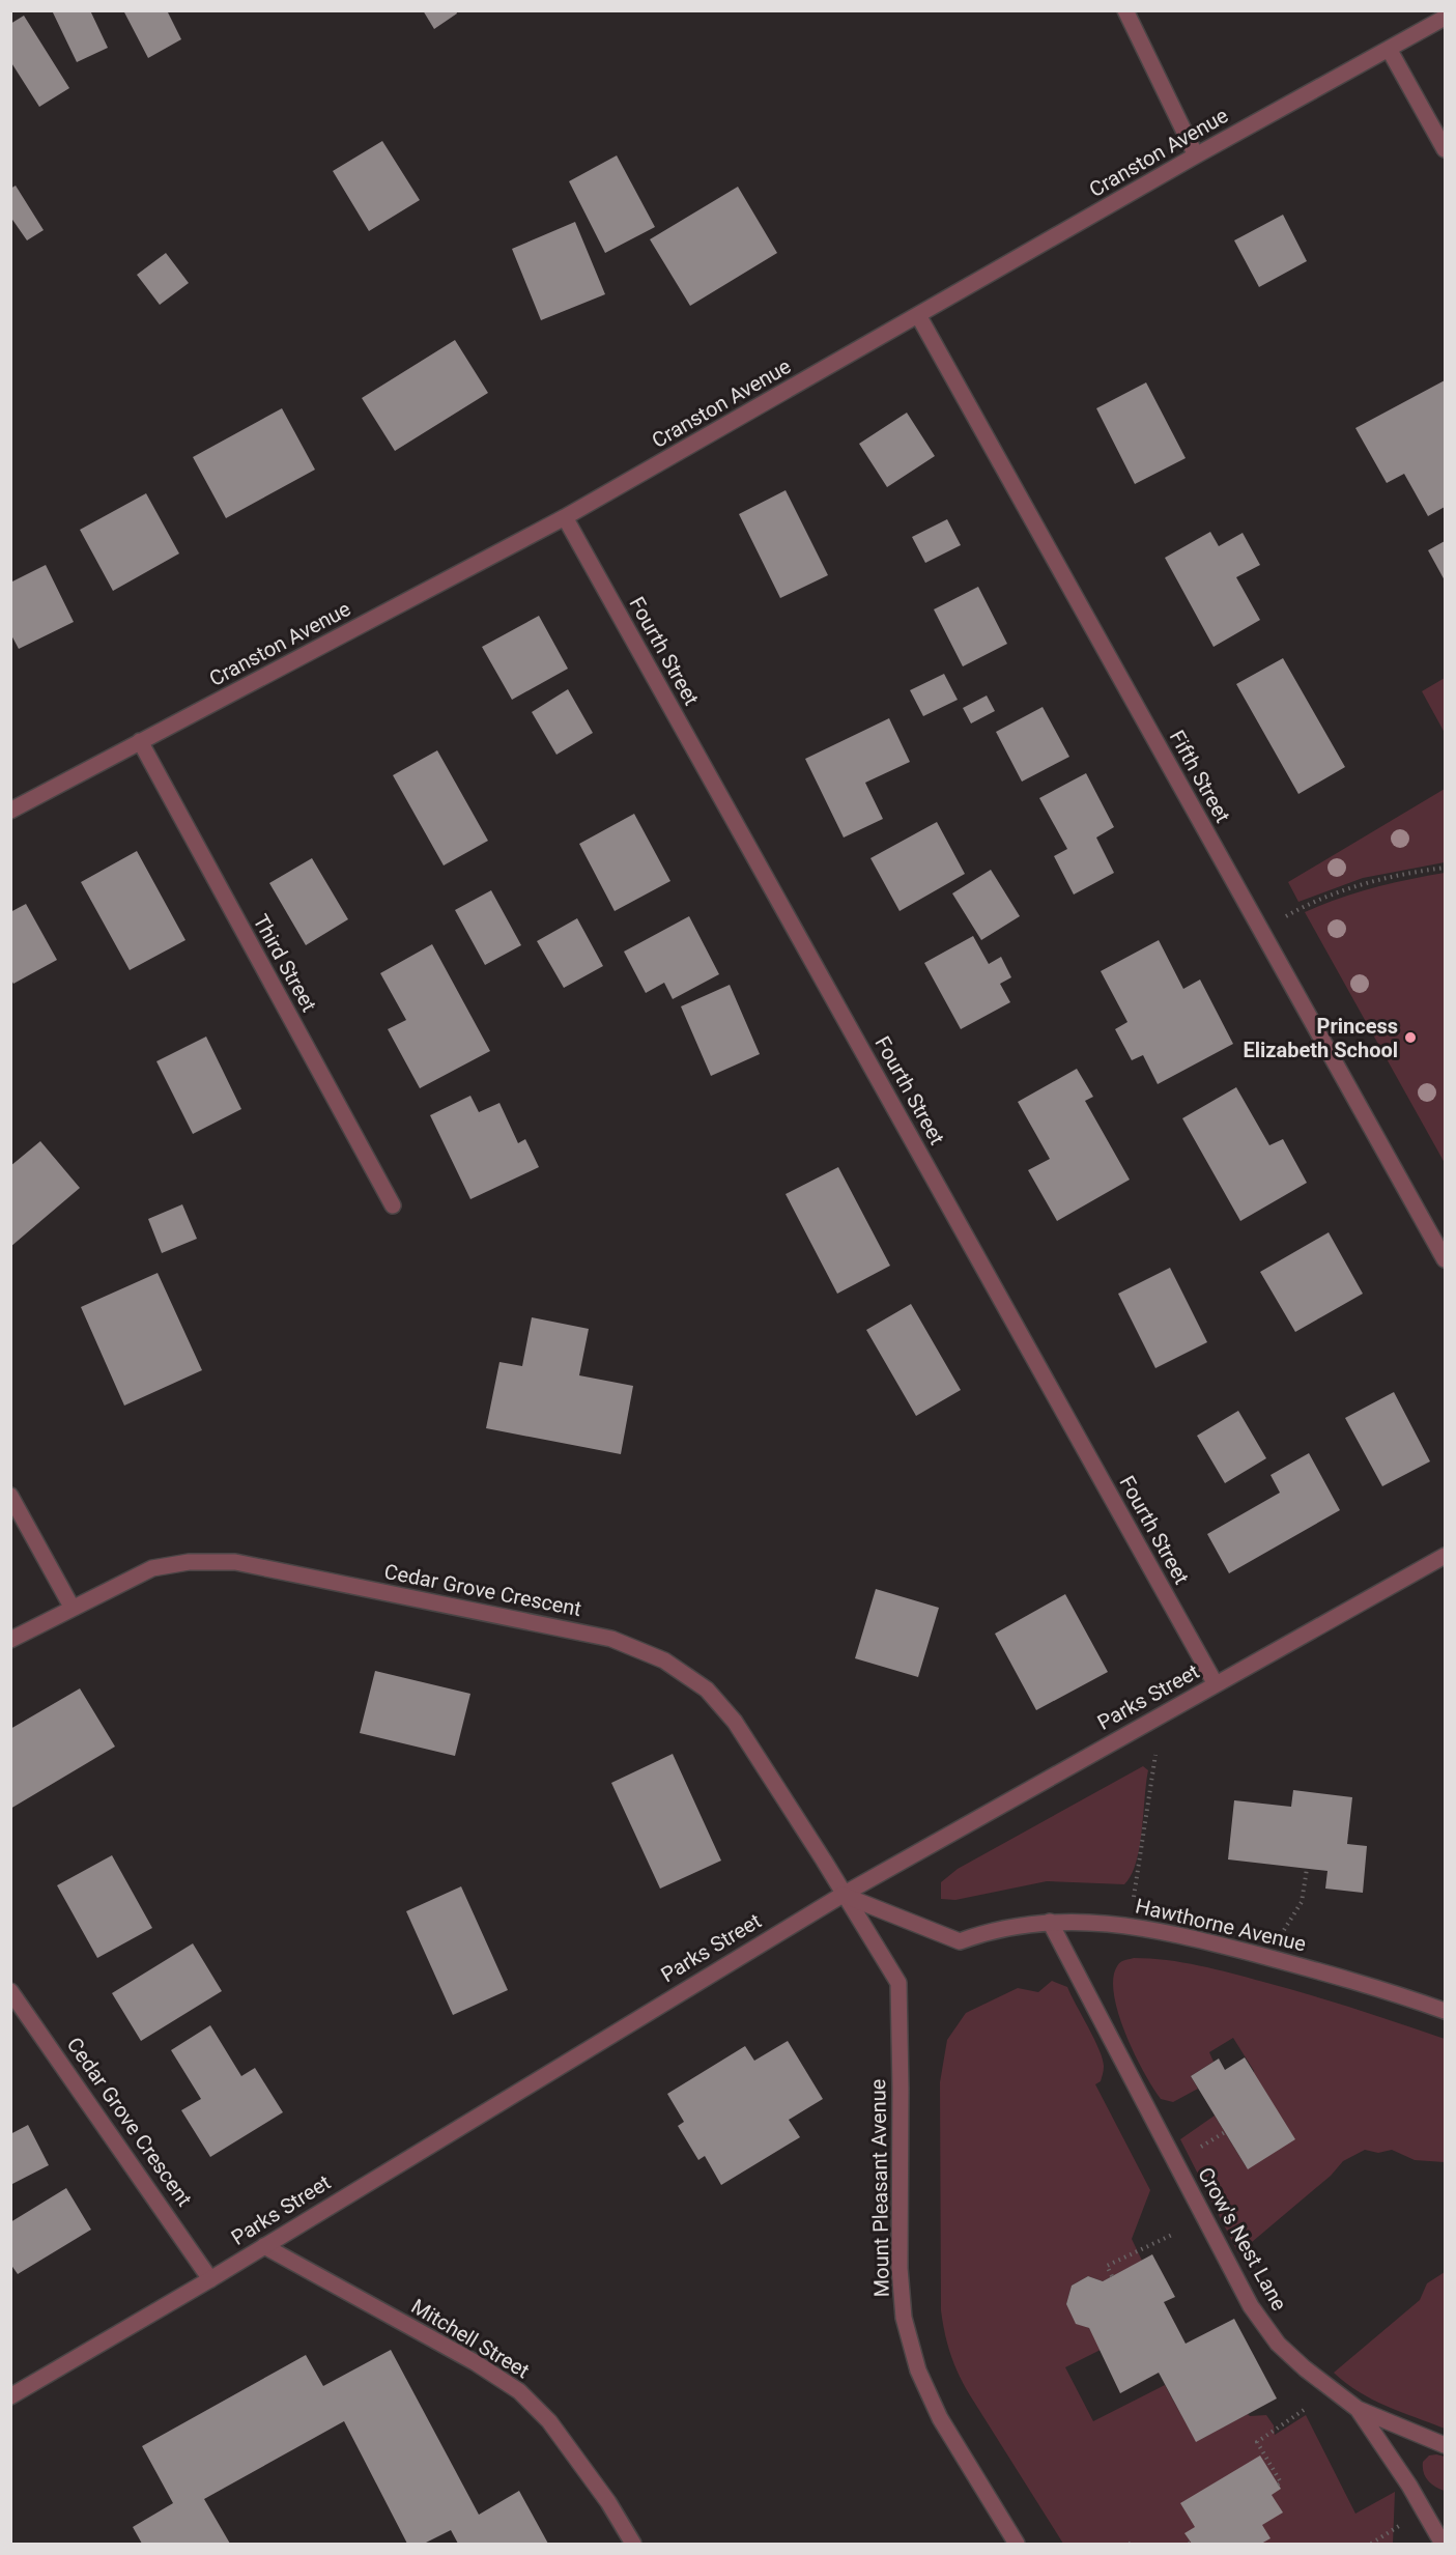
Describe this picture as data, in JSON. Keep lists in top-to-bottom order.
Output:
{
  "streets": {
    "street": [
      "Cranston Avenue",
      "Fourth Street",
      "Fifth Street",
      "Third Street",
      "Cedar Grove Crescent",
      "Parks Street",
      "Hawthorne Avenue",
      "Mount Pleasant Avenue",
      "Crow's Nest Lane",
      "Mitchell Street"
    ]
  },
  "crossings": [
    ["Cranston Avenue", "Fourth Street"],
    ["Cranston Avenue", "Fifth Street"],
    ["Cranston Avenue", "Third Street"],
    ["Fourth Street", "Parks Street"],
    ["Cedar Grove Crescent", "Parks Street"],
    ["Cedar Grove Crescent", "Hawthorne Avenue"],
    ["Cedar Grove Crescent", "Mount Pleasant Avenue"],
    ["Parks Street", "Hawthorne Avenue"],
    ["Parks Street", "Mount Pleasant Avenue"],
    ["Parks Street", "Mitchell Street"],
    ["Hawthorne Avenue", "Mount Pleasant Avenue"],
    ["Hawthorne Avenue", "Crow's Nest Lane"]
  ],
  "places": ["Princess Elizabeth School"]
}
